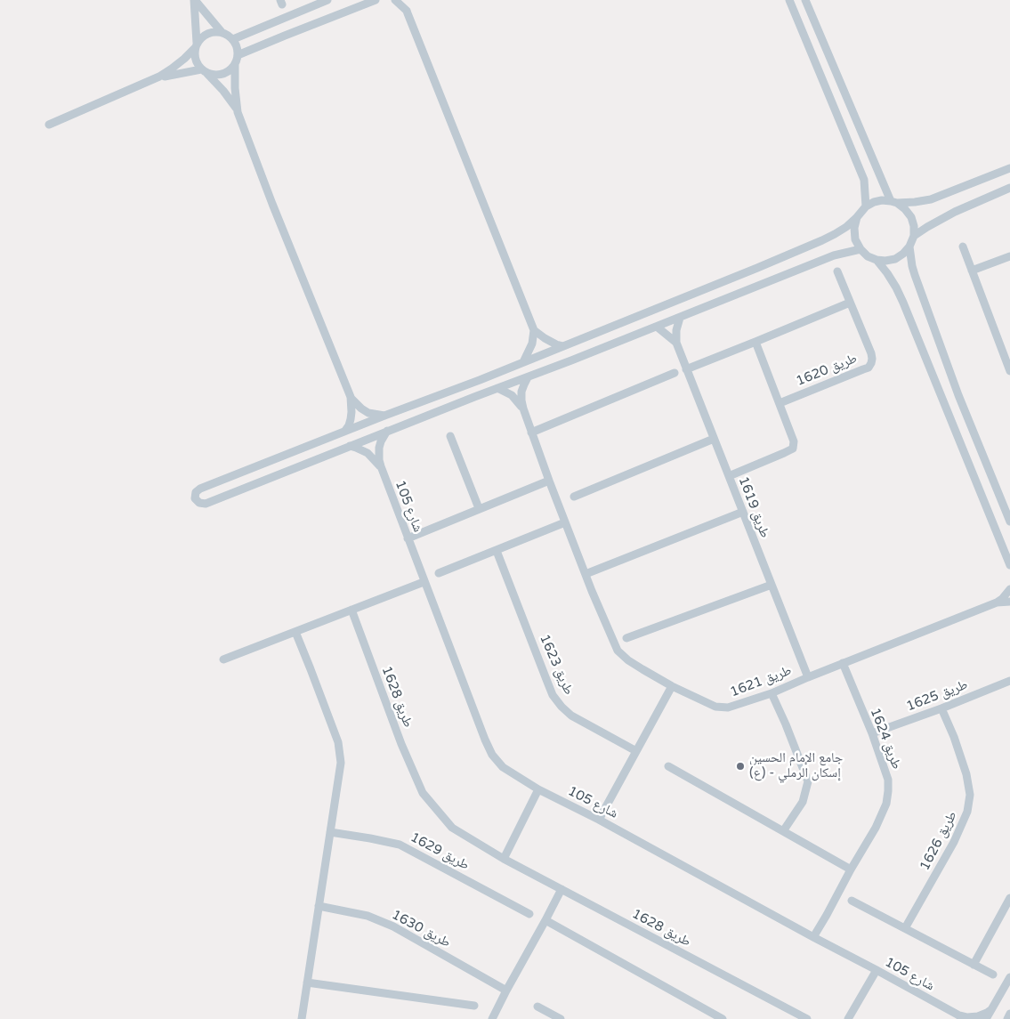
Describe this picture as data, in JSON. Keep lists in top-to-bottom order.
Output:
{
  "streets": {
    "street": [
      "طريق 1620",
      "شارع 105",
      "طريق 1619",
      "طريق 1623",
      "طريق 1621",
      "طريق 1625",
      "طريق 1628",
      "طريق 1624",
      "طريق 1626",
      "طريق 1629",
      "طريق 1630"
    ]
  },
  "crossings": [
    ["شارع 105", "طريق 1624"],
    ["طريق 1619", "طريق 1621"],
    ["طريق 1621", "طريق 1624"],
    ["طريق 1625", "طريق 1624"],
    ["طريق 1625", "طريق 1626"]
  ],
  "places": ["جامع الإمام الحسين (ع) - إسكان الرملي"]
}
